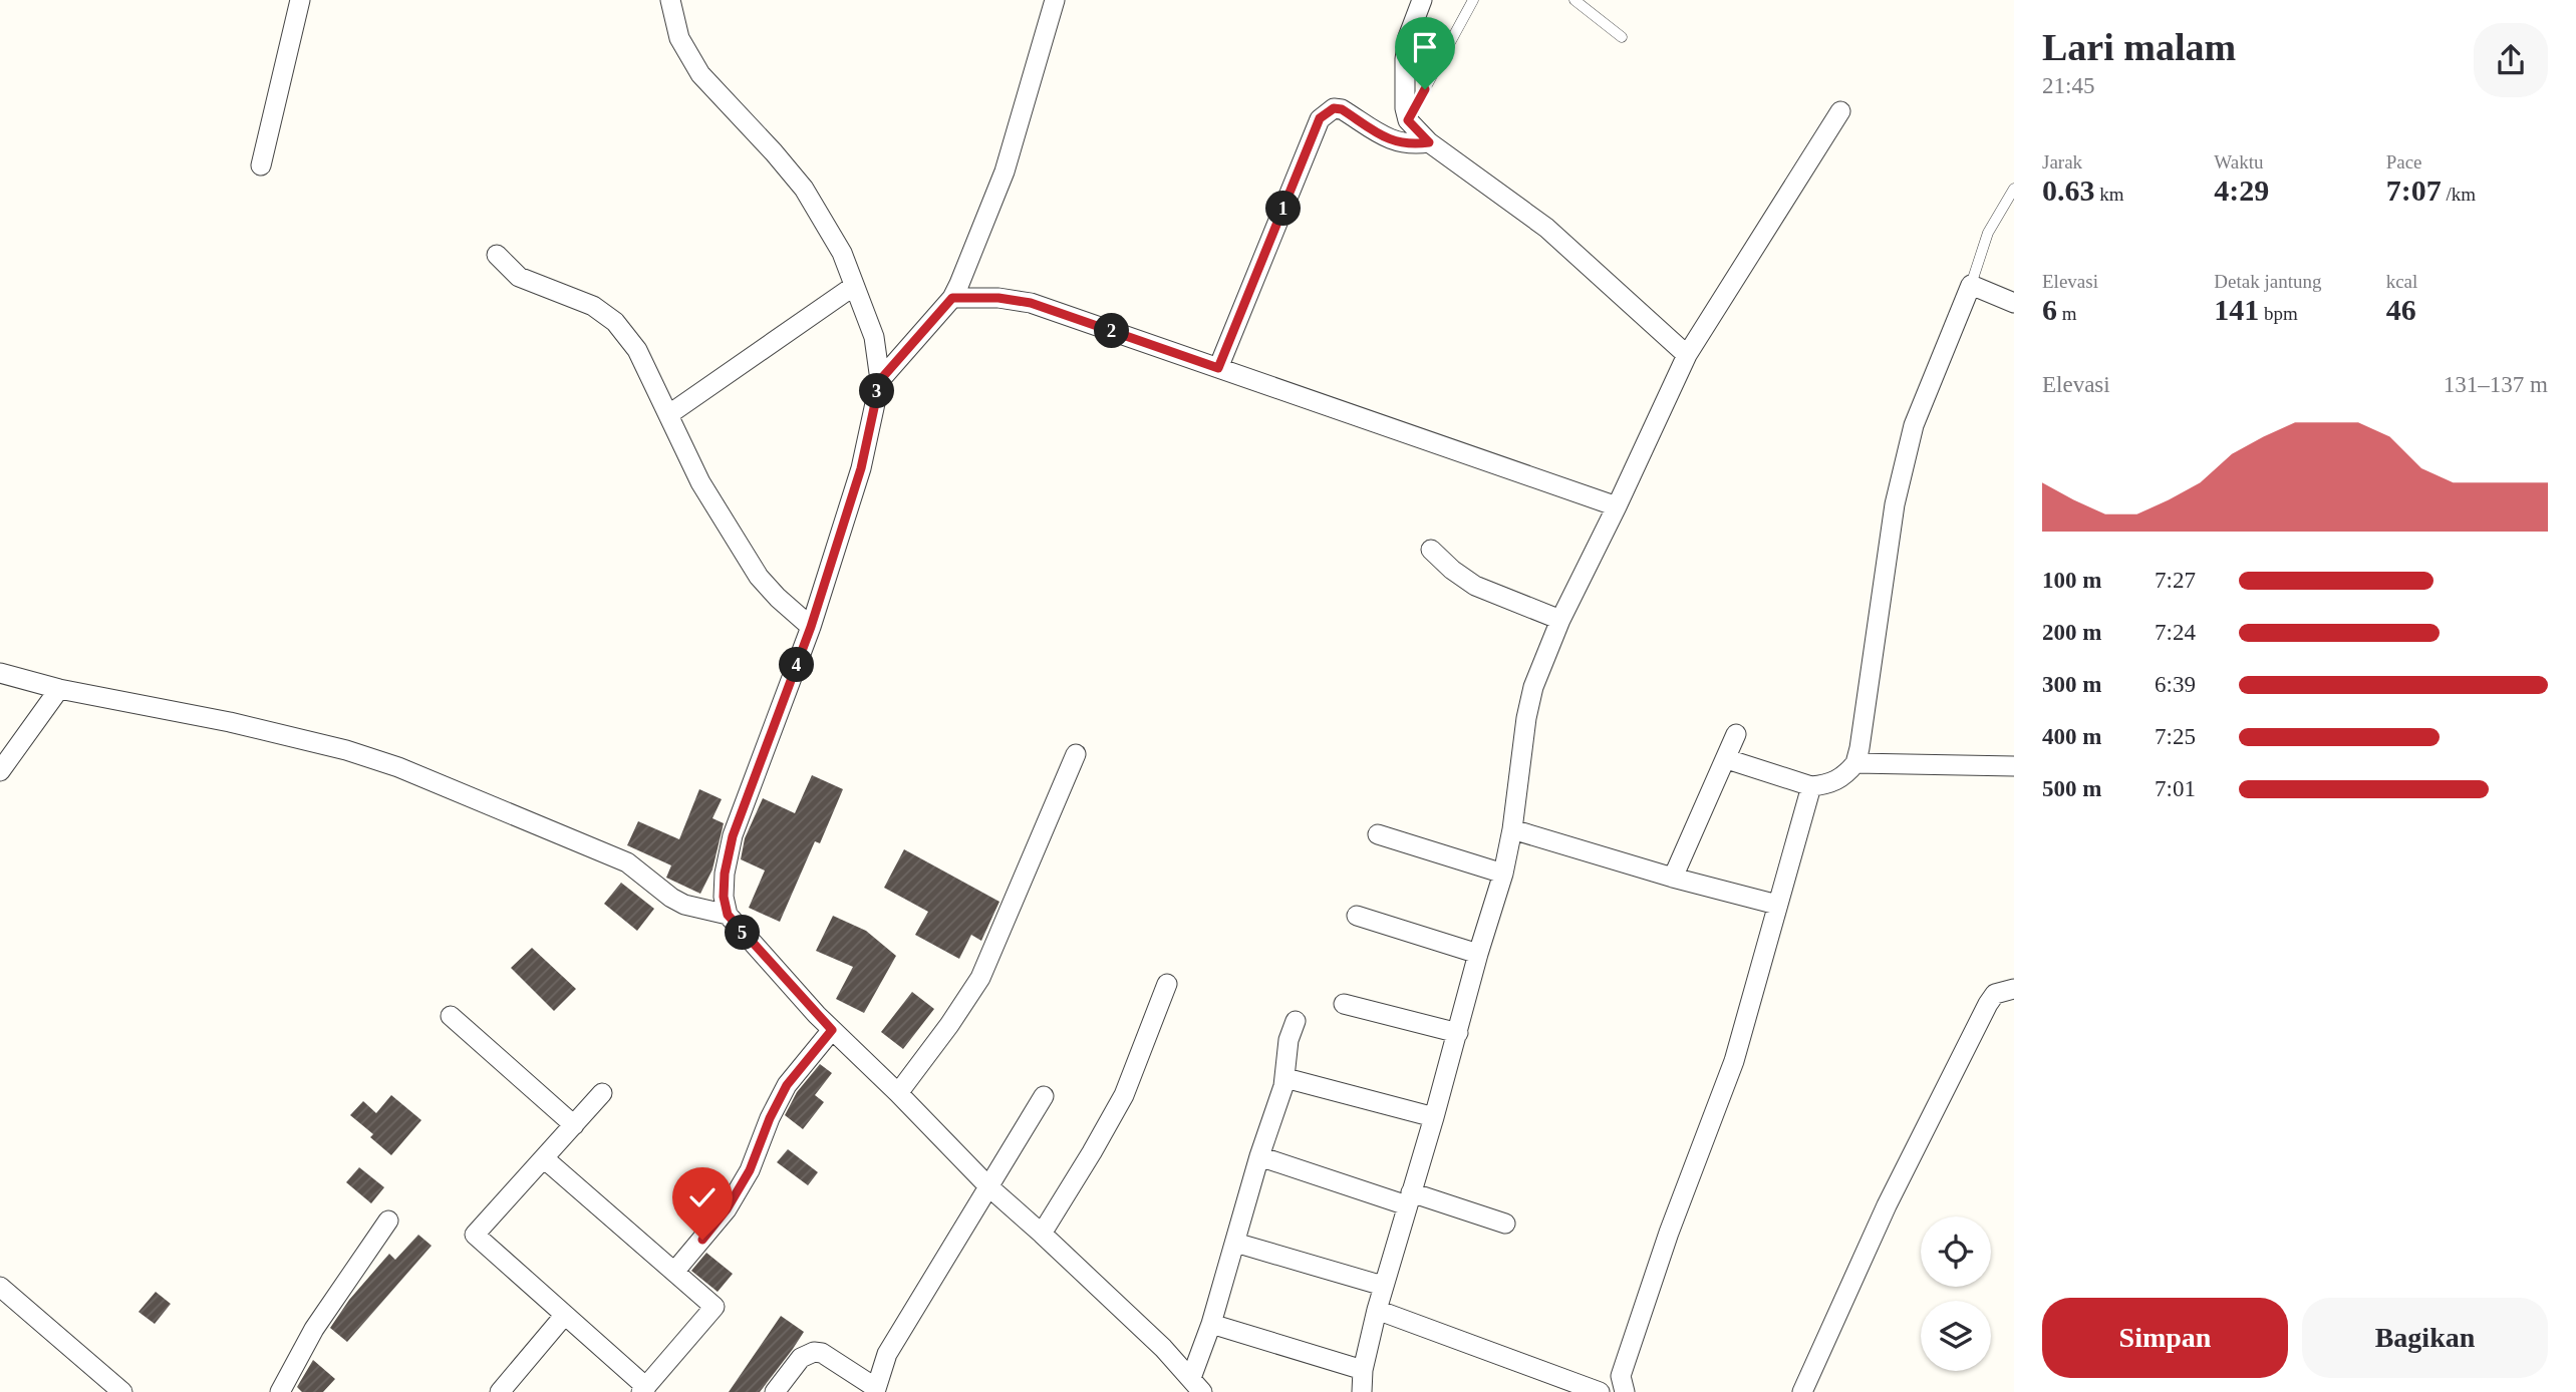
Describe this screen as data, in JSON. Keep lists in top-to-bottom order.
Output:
{
  "page": {
    "heading": ["Lari malam", "21:45"],
    "stats": [
      ["Jarak", "0.63 km"],
      ["Waktu", "4:29"],
      ["Pace", "7:07 /km"],
      ["Elevasi", "6 m"],
      ["Detak jantung", "141 bpm"],
      ["kcal", "46"]
    ],
    "pins": [
      "1",
      "2",
      "3",
      "4",
      "5"
    ],
    "chart": ["Elevasi", "131–137 m"],
    "list": [
      {
        "name": "100 m",
        "note": "7:27"
      },
      {
        "name": "200 m",
        "note": "7:24"
      },
      {
        "name": "300 m",
        "note": "6:39"
      },
      {
        "name": "400 m",
        "note": "7:25"
      },
      {
        "name": "500 m",
        "note": "7:01"
      }
    ],
    "buttons": ["Simpan", "Bagikan"]
  }
}
